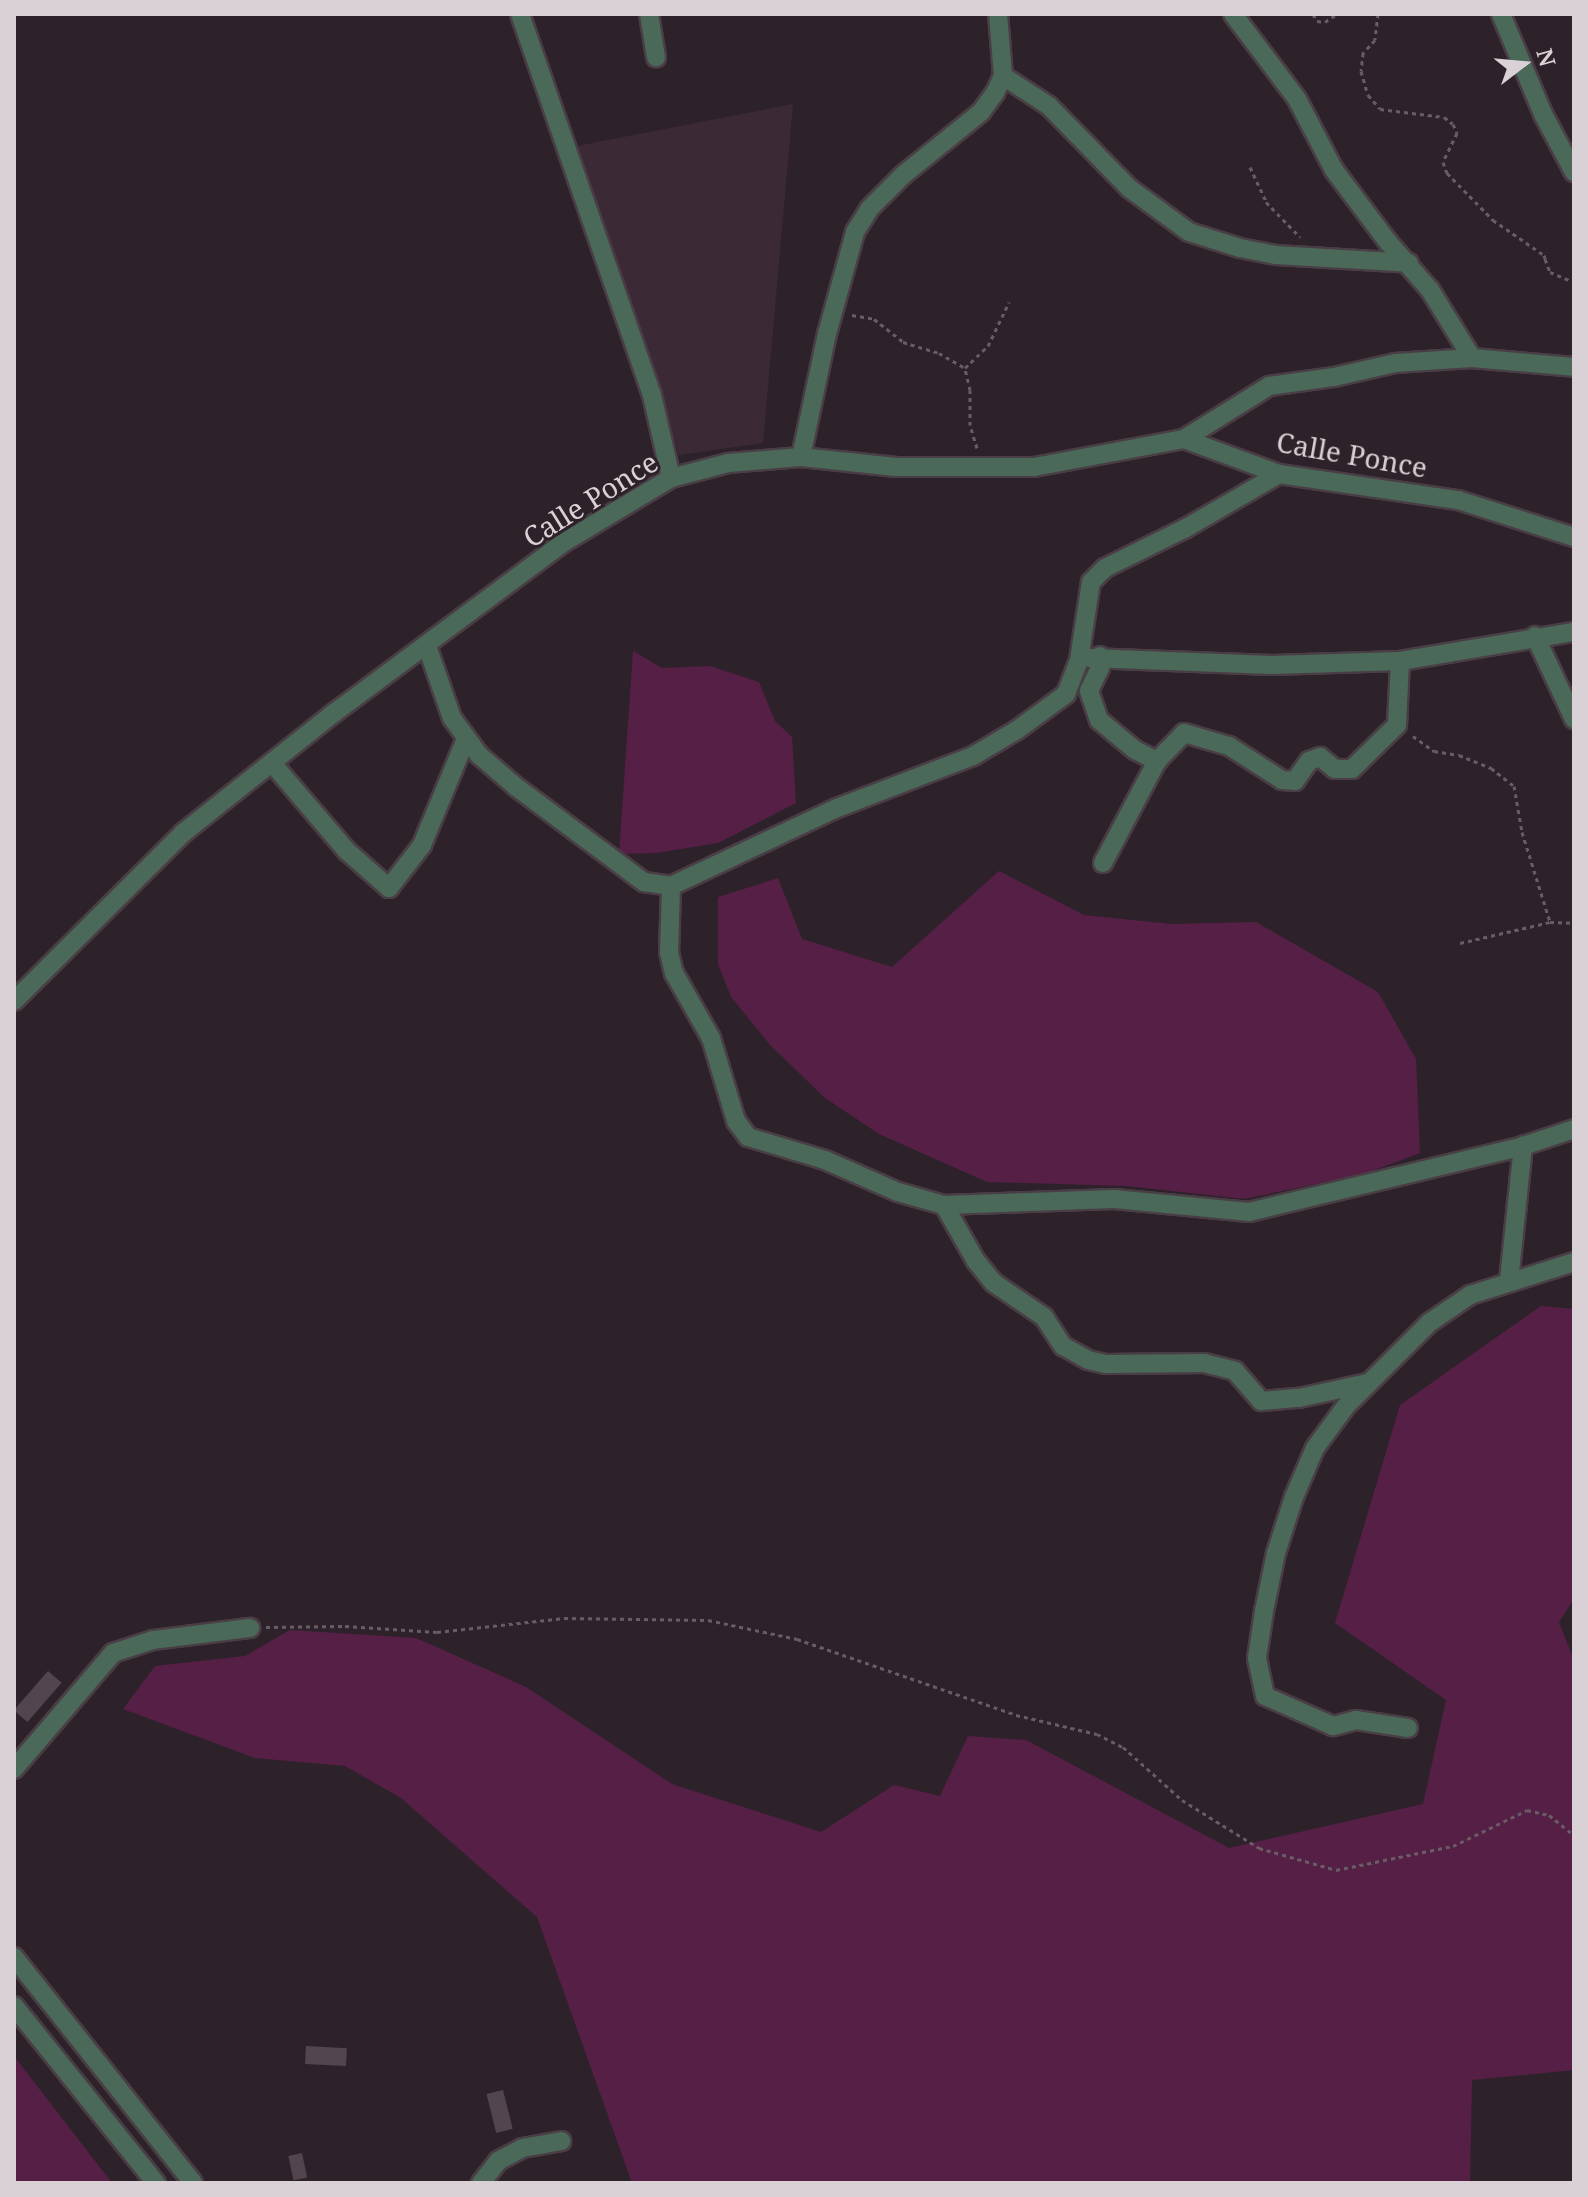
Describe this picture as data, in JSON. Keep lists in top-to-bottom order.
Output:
{
  "streets": {
    "street": ["Calle Ponce"]
  },
  "north": "right"
}
